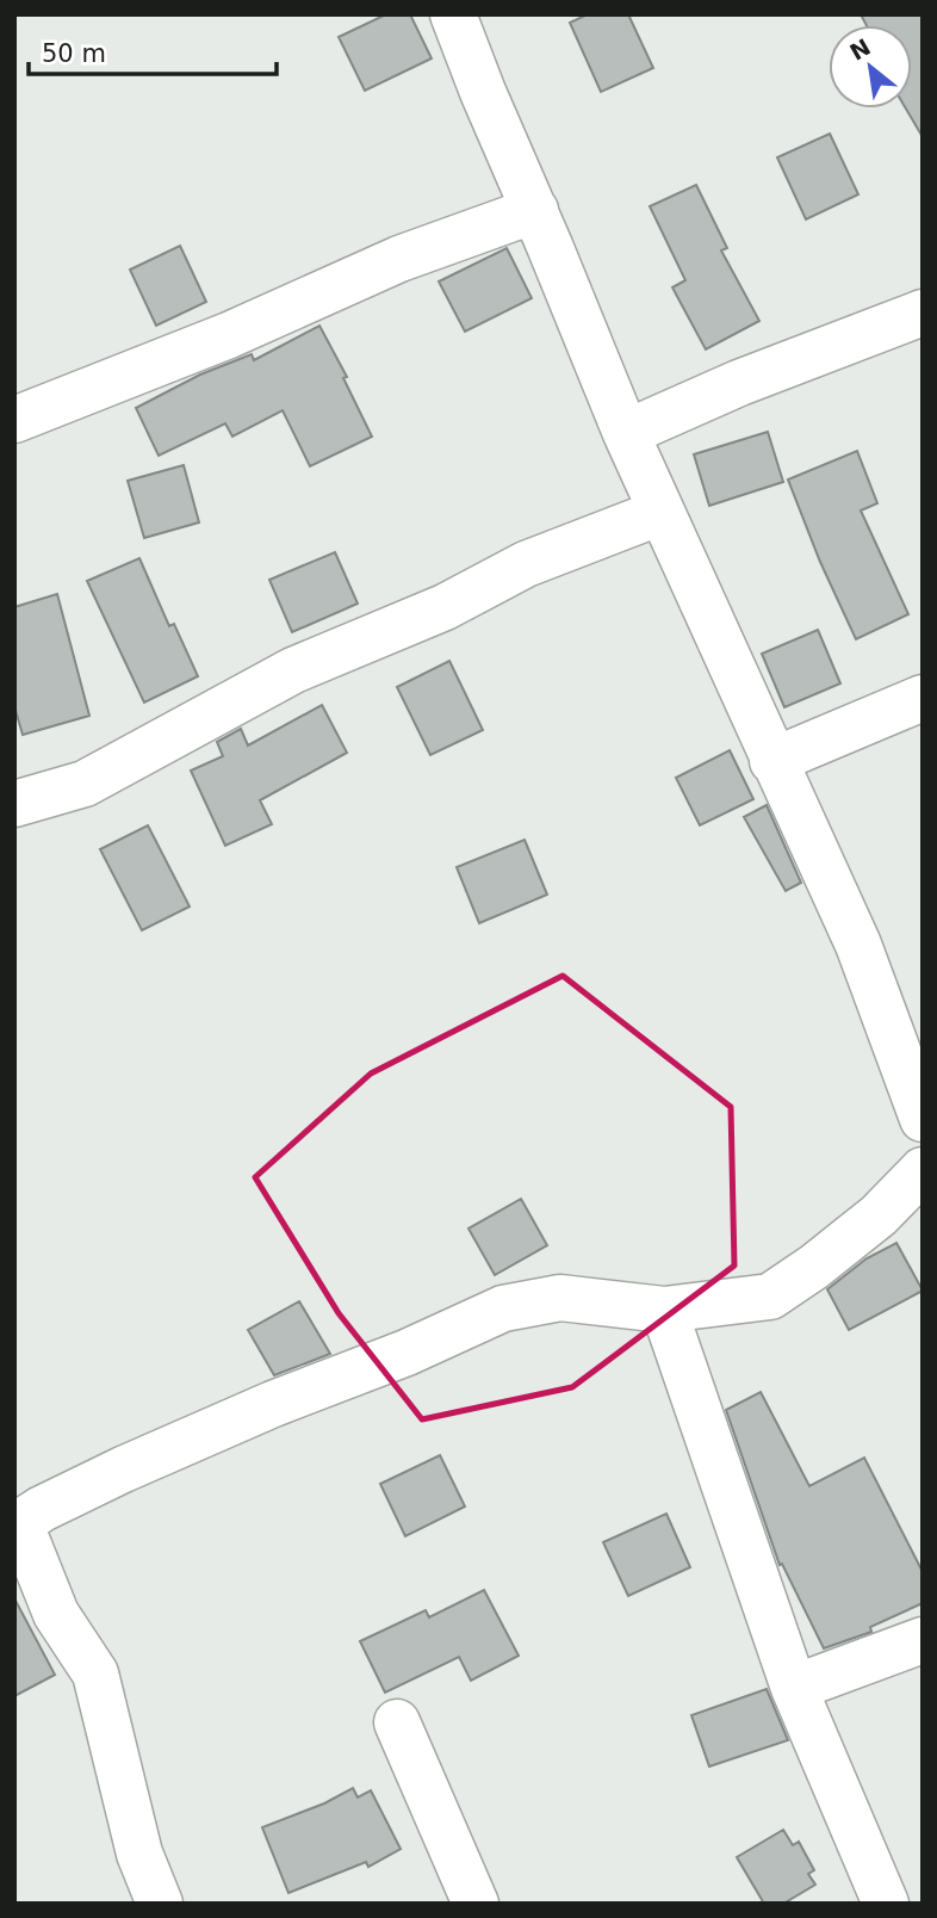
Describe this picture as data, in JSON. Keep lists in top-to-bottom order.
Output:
{
  "scale_bar": "50 m",
  "north": "top left"
}
